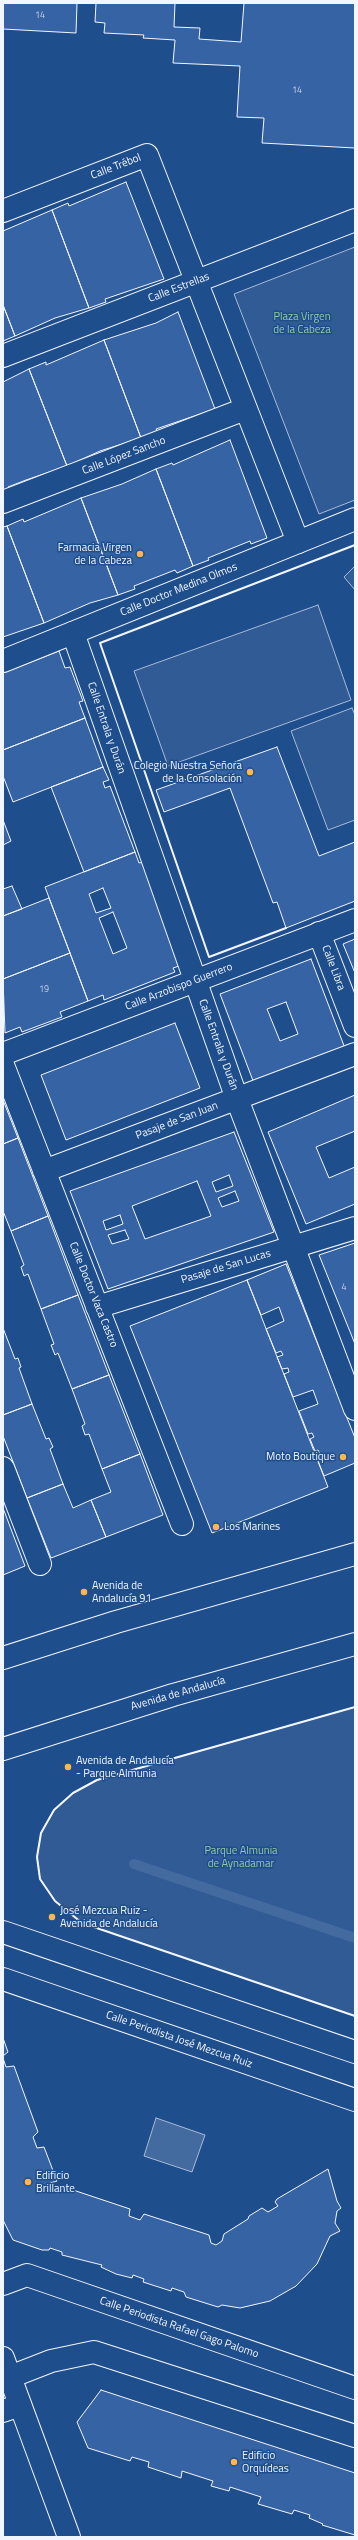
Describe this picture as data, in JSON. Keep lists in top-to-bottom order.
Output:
{
  "streets": {
    "street": [
      "Calle Trébol",
      "Calle Estrellas",
      "Calle López Sancho",
      "Calle Doctor Medina Olmos",
      "Calle Entrala y Durán",
      "Calle Libra",
      "Calle Arzobispo Guerrero",
      "Pasaje de San Juan",
      "Pasaje de San Lucas",
      "Calle Doctor Vaca Castro",
      "Avenida de Andalucía",
      "Calle Periodista José Mezcua Ruiz",
      "Calle Periodista Rafael Gago Palomo"
    ]
  },
  "crossings": [
    ["Calle Trébol", "Calle Estrellas"],
    ["Calle Doctor Medina Olmos", "Calle Entrala y Durán"],
    ["Calle Entrala y Durán", "Calle Arzobispo Guerrero"],
    ["Calle Entrala y Durán", "Pasaje de San Juan"],
    ["Calle Entrala y Durán", "Pasaje de San Lucas"],
    ["Calle Libra", "Calle Arzobispo Guerrero"],
    ["Pasaje de San Juan", "Calle Doctor Vaca Castro"],
    ["Pasaje de San Lucas", "Calle Doctor Vaca Castro"]
  ],
  "parks": ["Plaza Virgen de la Cabeza", "Parque Almunia de Aynadamar"],
  "places": [
    "Farmacia Virgen de la Cabeza",
    "Colegio Nuestra Señora de la Consolación",
    "Moto Boutique",
    "Los Marines",
    "Avenida de Andalucía 91",
    "Avenida de Andalucía - Parque Almunia",
    "José Mezcua Ruiz - Avenida de Andalucía",
    "Edificio Brillante",
    "Edificio Orquídeas"
  ],
  "house_numbers": [
    "14",
    "14",
    "19",
    "4"
  ]
}
